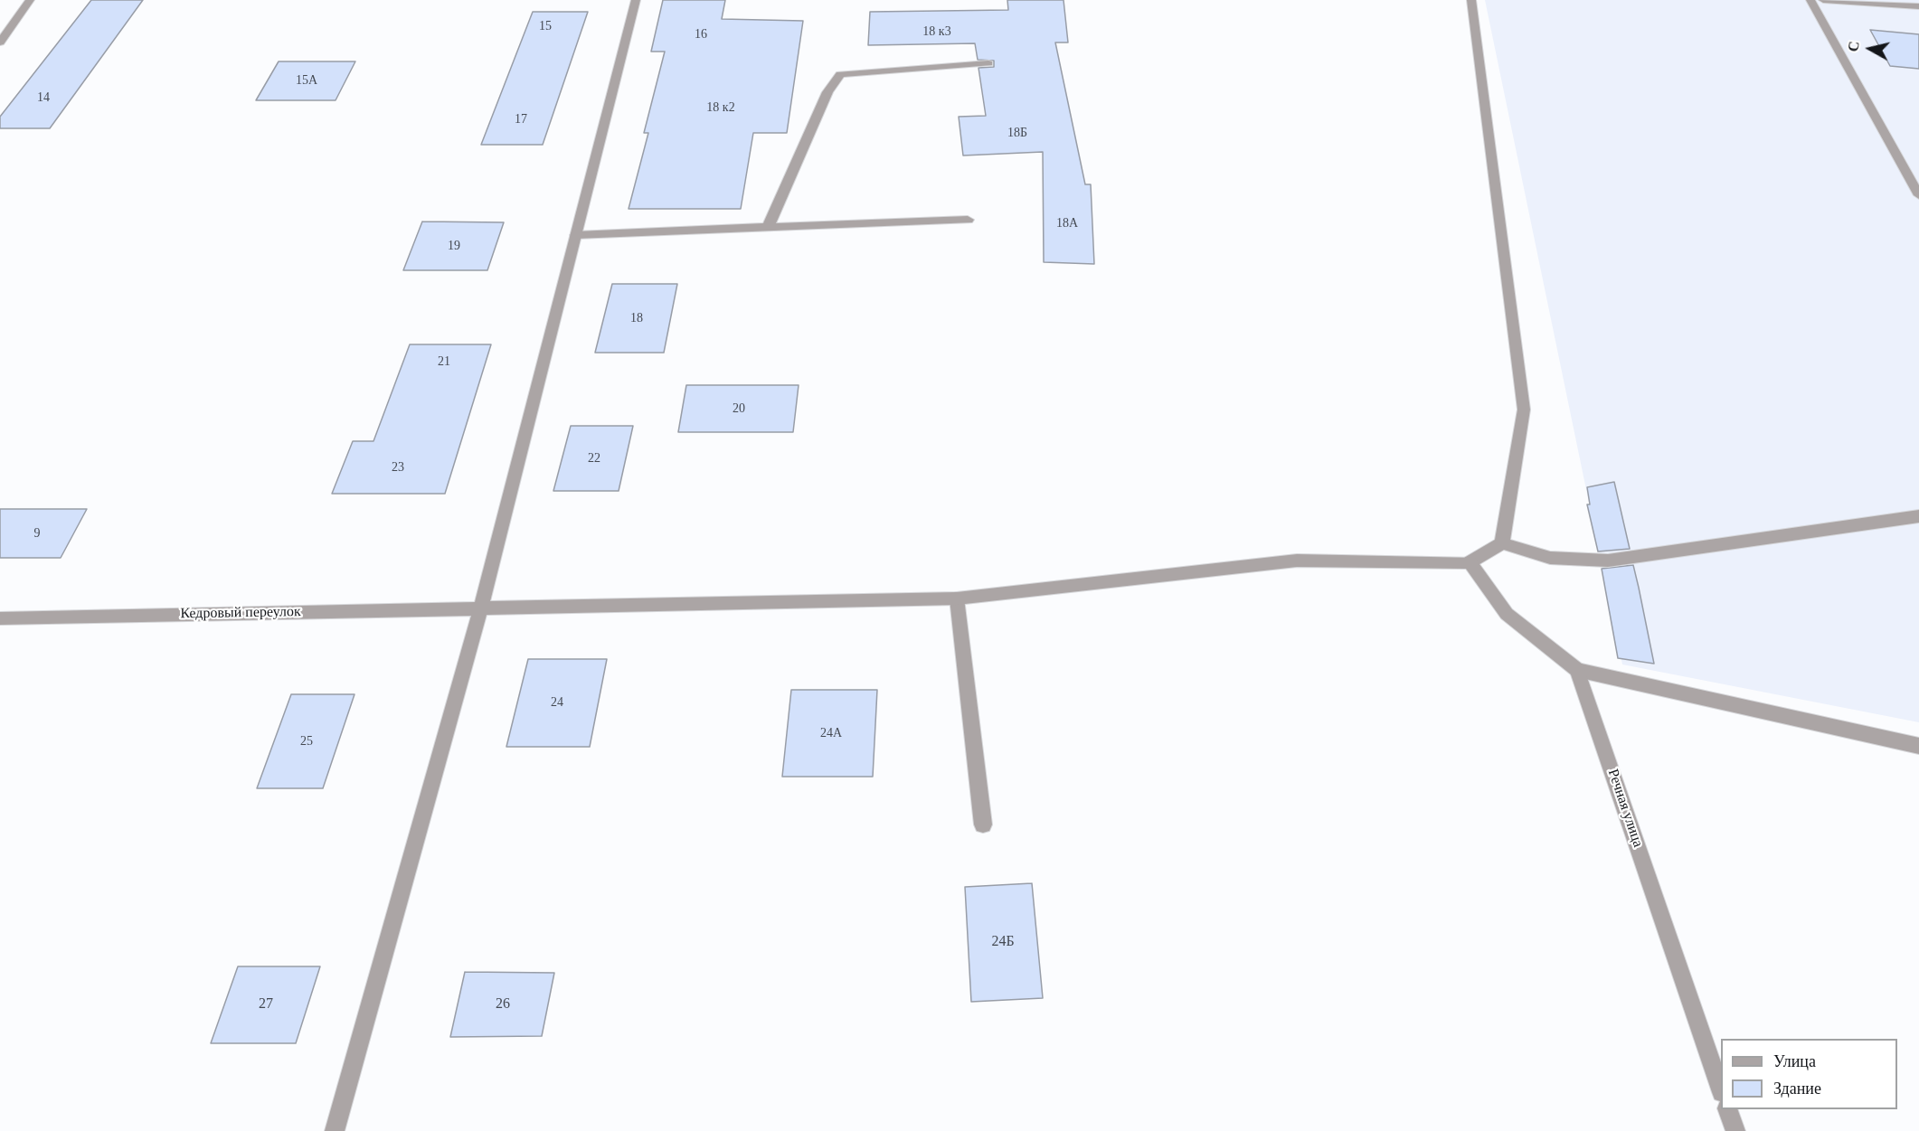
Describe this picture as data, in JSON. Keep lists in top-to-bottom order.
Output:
{
  "streets": {
    "street": ["Кедровый переулок", "Речная улица"]
  },
  "house_numbers": [
    "15",
    "18 к3",
    "16",
    "15А",
    "14",
    "18 к2",
    "17",
    "18Б",
    "18А",
    "19",
    "18",
    "21",
    "20",
    "22",
    "23",
    "9",
    "24",
    "24А",
    "25",
    "24Б",
    "27",
    "26"
  ],
  "legend": ["Улица", "Здание"],
  "north": "left"
}
